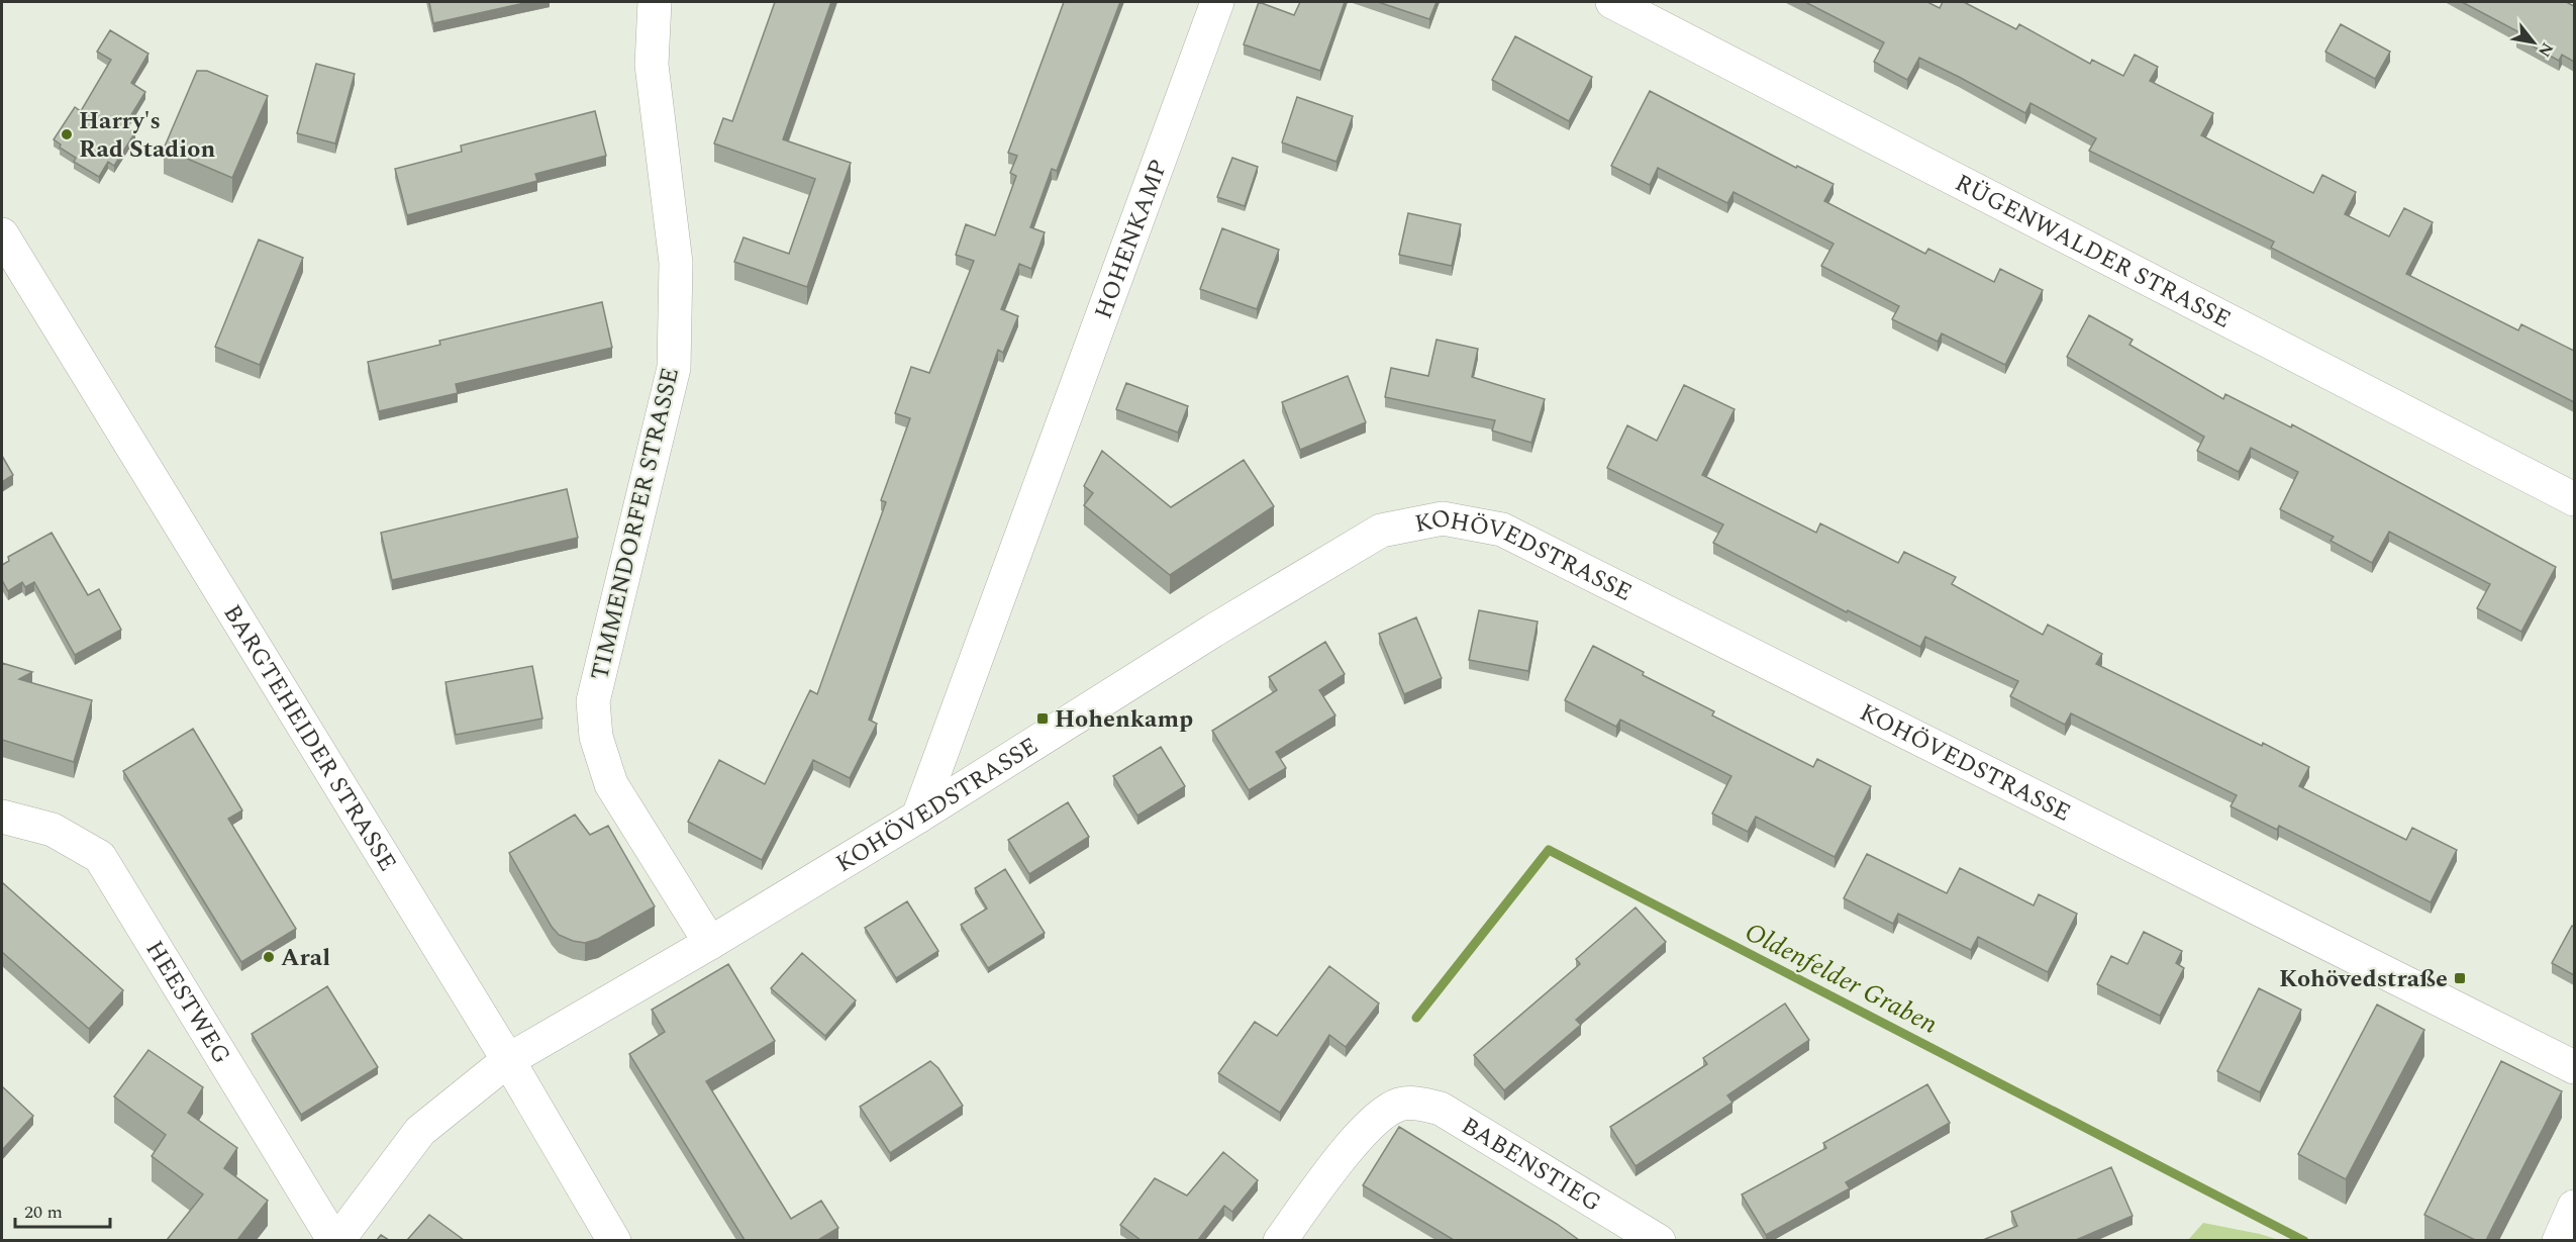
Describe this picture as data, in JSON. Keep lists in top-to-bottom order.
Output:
{
  "streets": {
    "street": [
      "HOHENKAMP",
      "RÜGENWALDER STRASSE",
      "TIMMENDORFER STRASSE",
      "KOHÖVEDSTRASSE",
      "BARGTEHEIDER STRASSE",
      "HEESTWEG",
      "BABENSTIEG"
    ]
  },
  "crossings": [
    ["HOHENKAMP", "KOHÖVEDSTRASSE"],
    ["TIMMENDORFER STRASSE", "KOHÖVEDSTRASSE"],
    ["KOHÖVEDSTRASSE", "BARGTEHEIDER STRASSE"],
    ["KOHÖVEDSTRASSE", "HEESTWEG"]
  ],
  "water": ["Oldenfelder Graben"],
  "places": {
    "other": ["Harry's Rad Stadion", "Aral"],
    "transit": ["Hohenkamp", "Kohövedstraße"]
  },
  "scale_bar": "20 m",
  "north": "bottom right"
}
